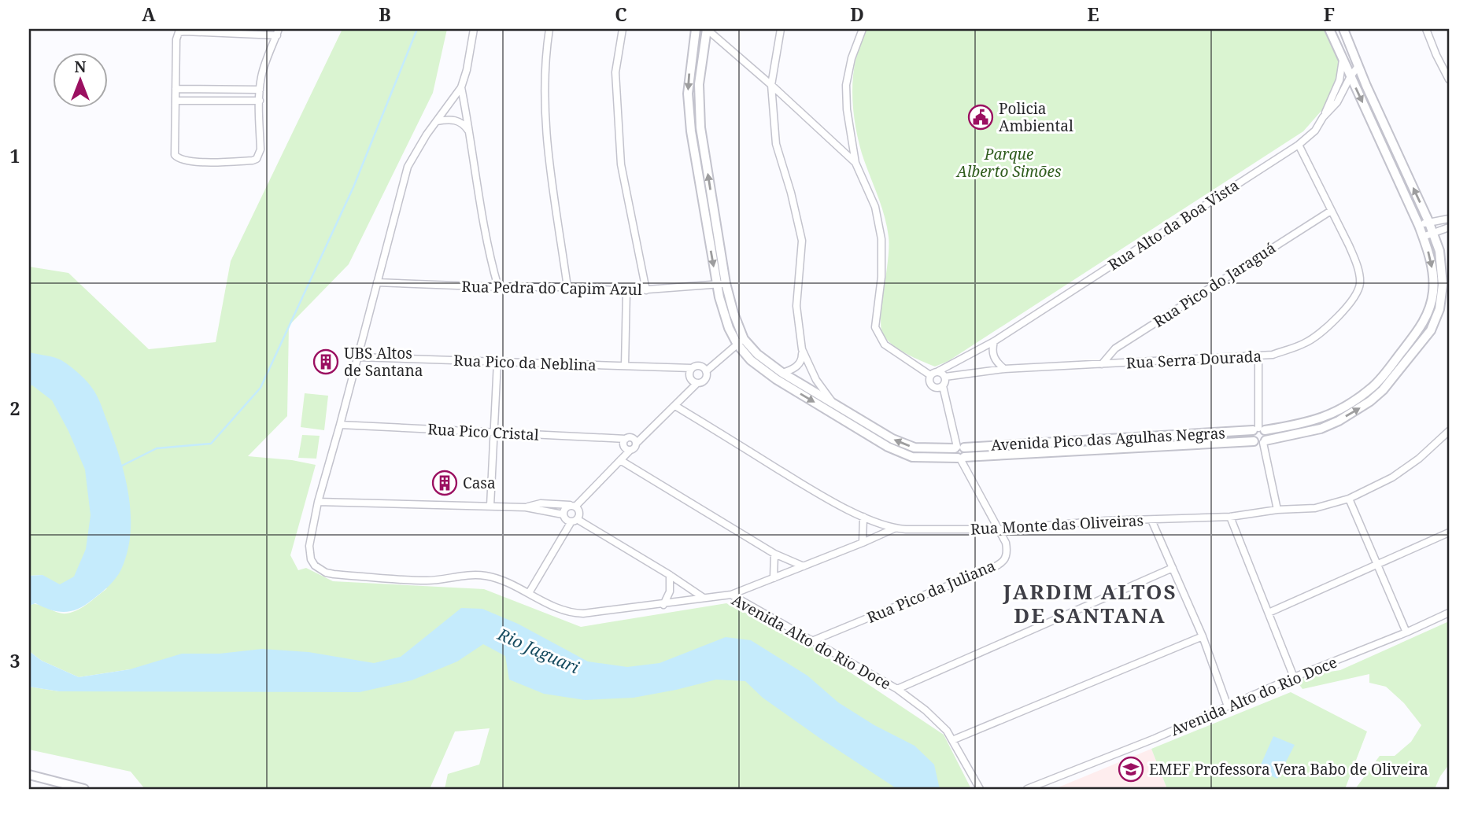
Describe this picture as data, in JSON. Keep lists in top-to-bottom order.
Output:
{
  "streets": {
    "street": [
      "Rua Alto da Boa Vista",
      "Rua Pico do Jaraguá",
      "Rua Pedra do Capim Azul",
      "Rua Serra Dourada",
      "Rua Pico da Neblina",
      "Rua Pico Cristal",
      "Avenida Pico das Agulhas Negras",
      "Rua Monte das Oliveiras",
      "Rua Pico da Juliana",
      "Avenida Alto do Rio Doce"
    ]
  },
  "crossings": [
    ["Rua Alto da Boa Vista", "Rua Serra Dourada"],
    ["Rua Alto da Boa Vista", "Avenida Pico das Agulhas Negras"],
    ["Rua Pico do Jaraguá", "Rua Serra Dourada"],
    ["Rua Pedra do Capim Azul", "Avenida Pico das Agulhas Negras"],
    ["Rua Pedra do Capim Azul", "Avenida Alto do Rio Doce"],
    ["Rua Pico da Neblina", "Avenida Alto do Rio Doce"],
    ["Rua Pico Cristal", "Avenida Alto do Rio Doce"],
    ["Avenida Pico das Agulhas Negras", "Rua Pico da Juliana"],
    ["Rua Monte das Oliveiras", "Rua Pico da Juliana"],
    ["Rua Pico da Juliana", "Avenida Alto do Rio Doce"]
  ],
  "districts": ["JARDIM ALTOS DE SANTANA"],
  "water": ["Rio Jaguari"],
  "parks": ["Parque Alberto Simões"],
  "places": {
    "public building": ["Policia Ambiental"],
    "building": ["UBS Altos de Santana", "Casa"],
    "school or university": ["EMEF Professora Vera Babo de Oliveira"]
  },
  "north": "top",
  "grid": {
    "columns": [
      "A",
      "B",
      "C",
      "D",
      "E",
      "F"
    ],
    "rows": ["1", "2", "3"]
  }
}
